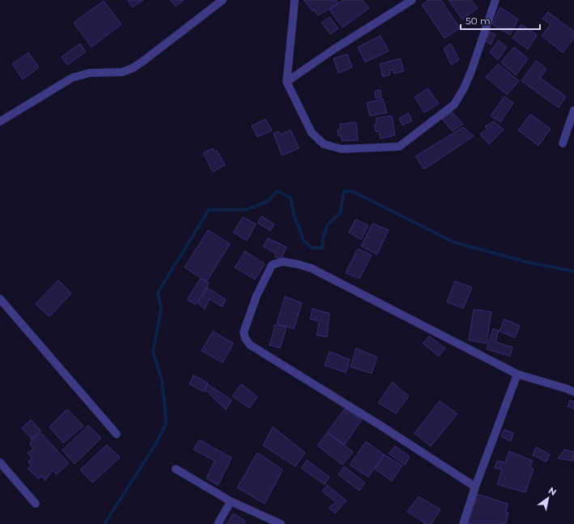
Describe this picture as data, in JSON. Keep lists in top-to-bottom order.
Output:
{
  "scale_bar": "50 m",
  "north": "top right"
}
